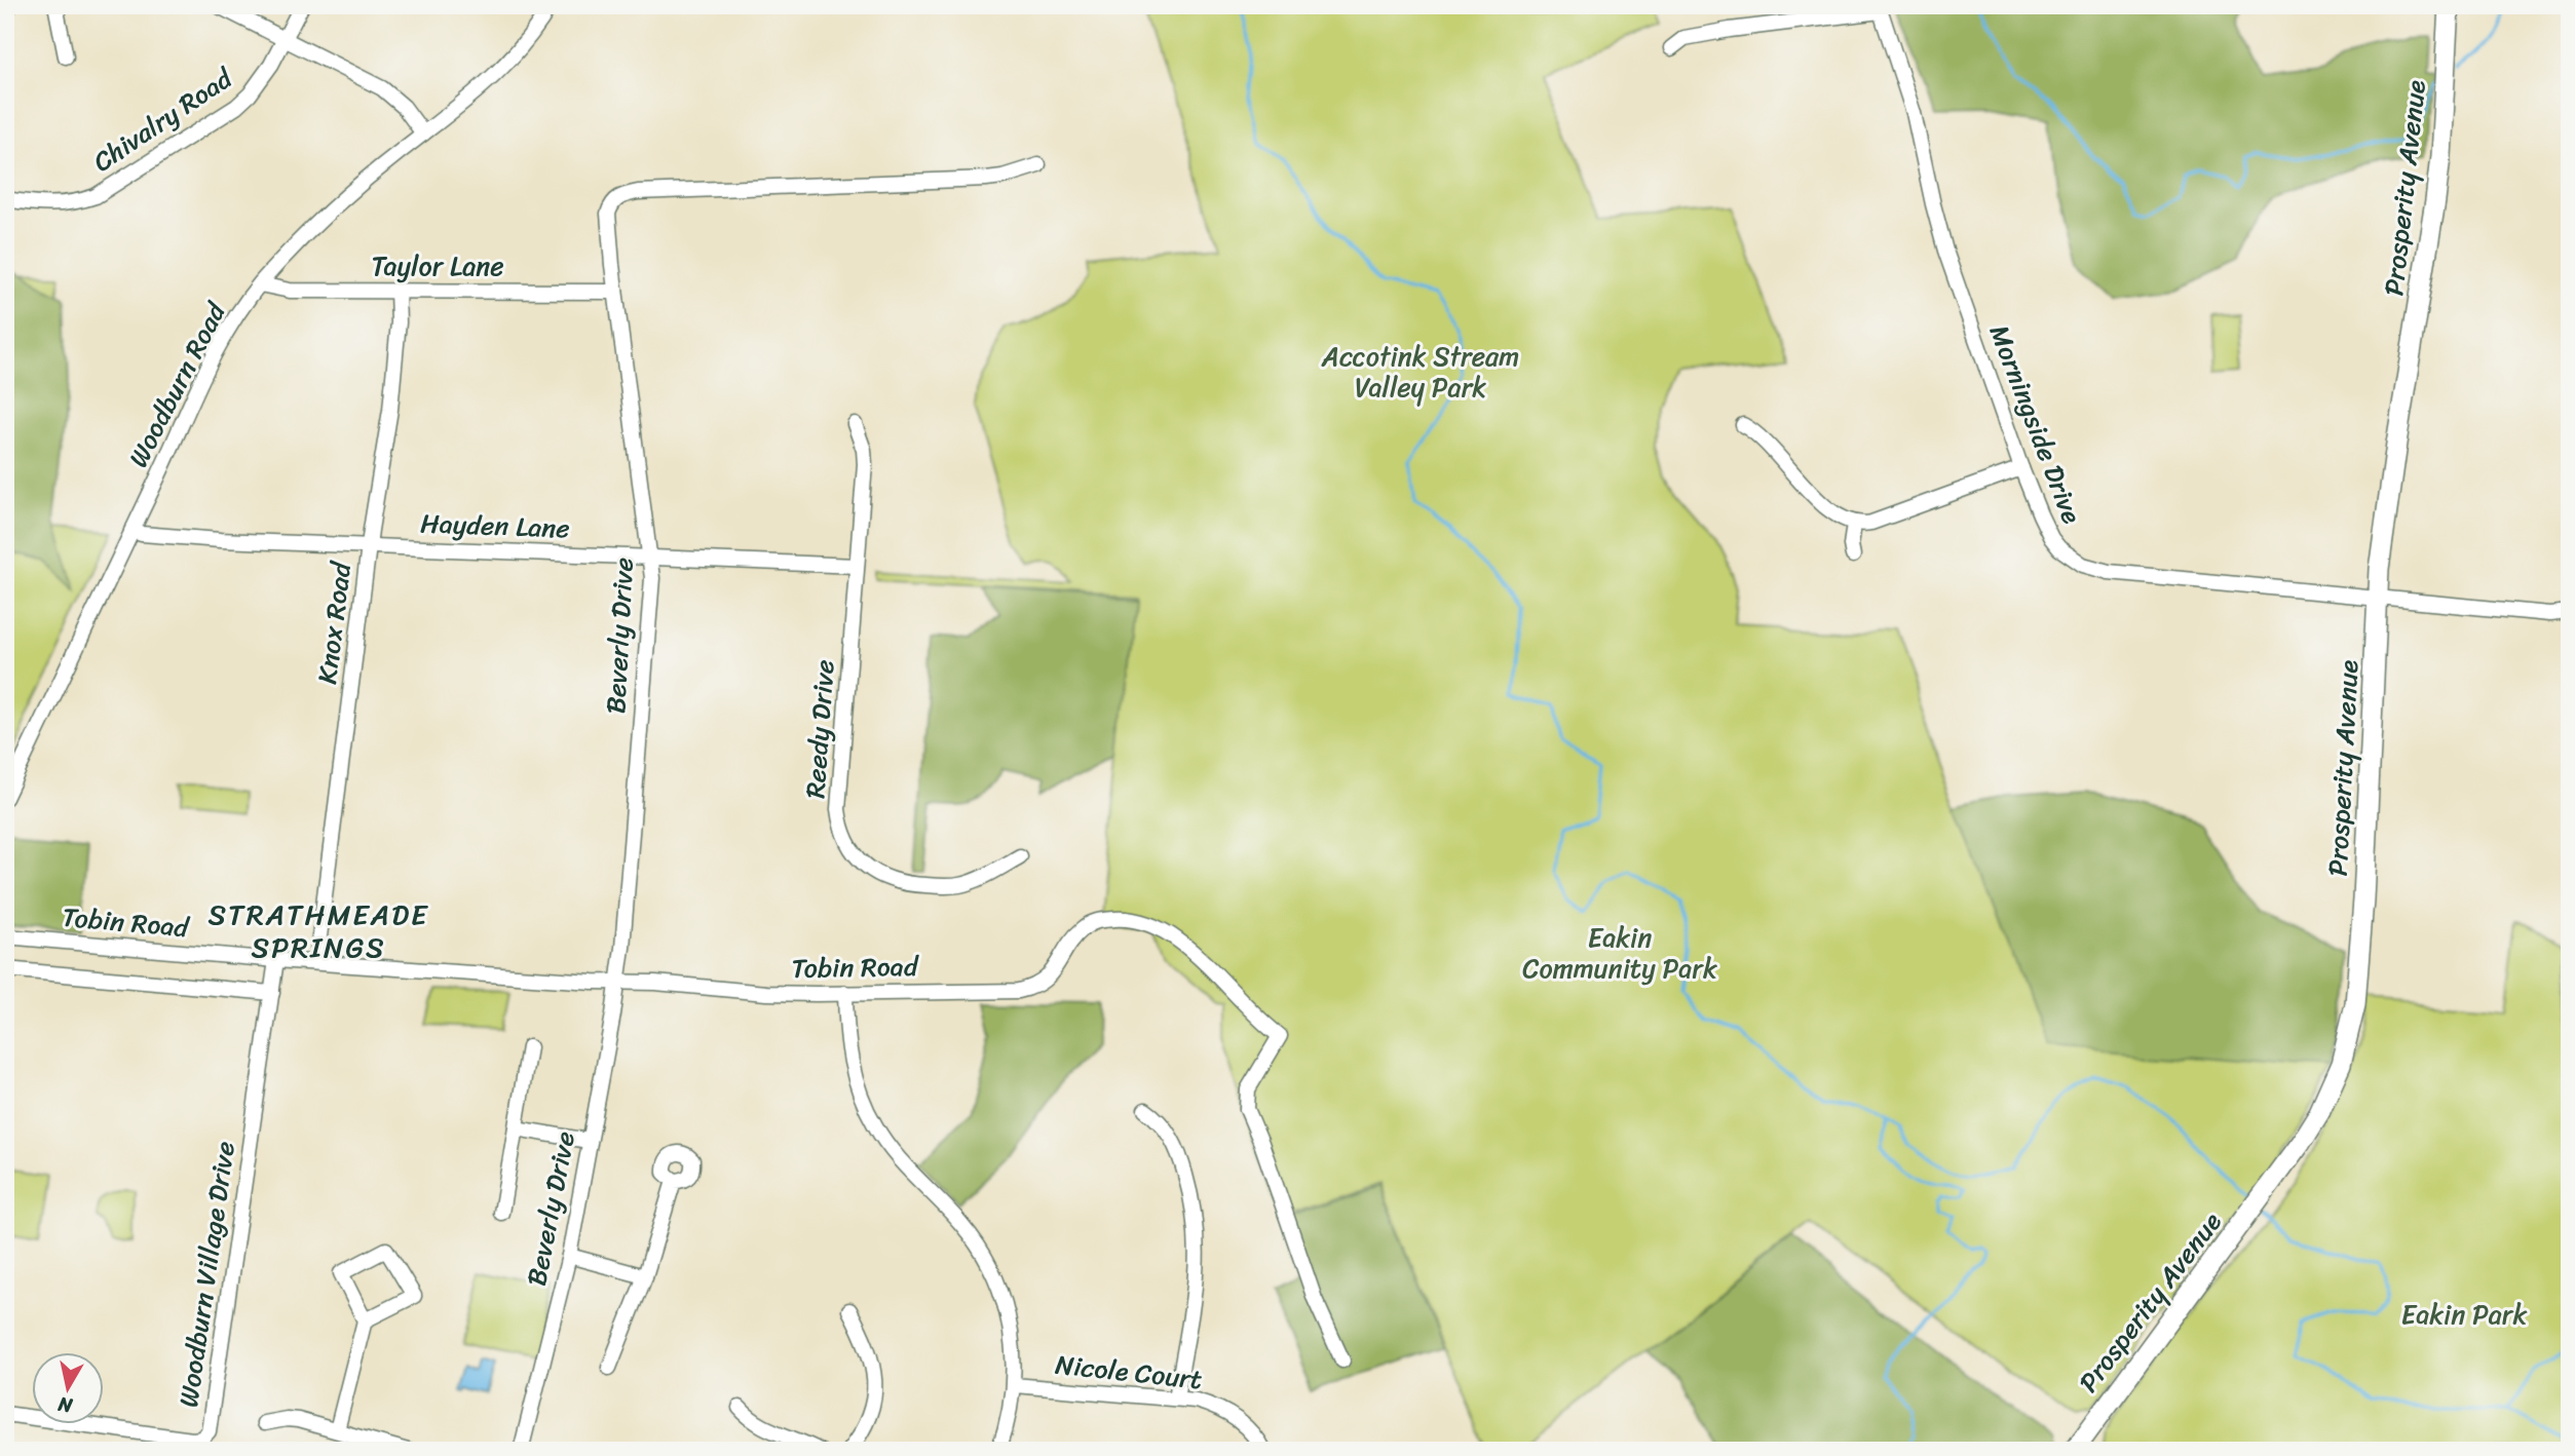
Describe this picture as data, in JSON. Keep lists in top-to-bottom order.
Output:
{
  "streets": {
    "main road": ["Prosperity Avenue"],
    "street": [
      "Chivalry Road",
      "Taylor Lane",
      "Woodburn Road",
      "Morningside Drive",
      "Hayden Lane",
      "Knox Road",
      "Beverly Drive",
      "Reedy Drive",
      "Tobin Road",
      "Woodburn Village Drive",
      "Nicole Court"
    ]
  },
  "crossings": [
    ["Prosperity Avenue", "Morningside Drive"],
    ["Taylor Lane", "Woodburn Road"],
    ["Taylor Lane", "Knox Road"],
    ["Taylor Lane", "Beverly Drive"],
    ["Woodburn Road", "Hayden Lane"],
    ["Hayden Lane", "Knox Road"],
    ["Hayden Lane", "Beverly Drive"],
    ["Hayden Lane", "Reedy Drive"],
    ["Knox Road", "Tobin Road"],
    ["Beverly Drive", "Tobin Road"],
    ["Tobin Road", "Woodburn Village Drive"]
  ],
  "districts": ["STRATHMEADE SPRINGS"],
  "parks": ["Accotink Stream Valley Park", "Eakin Community Park", "Eakin Park"],
  "north": "bottom"
}
